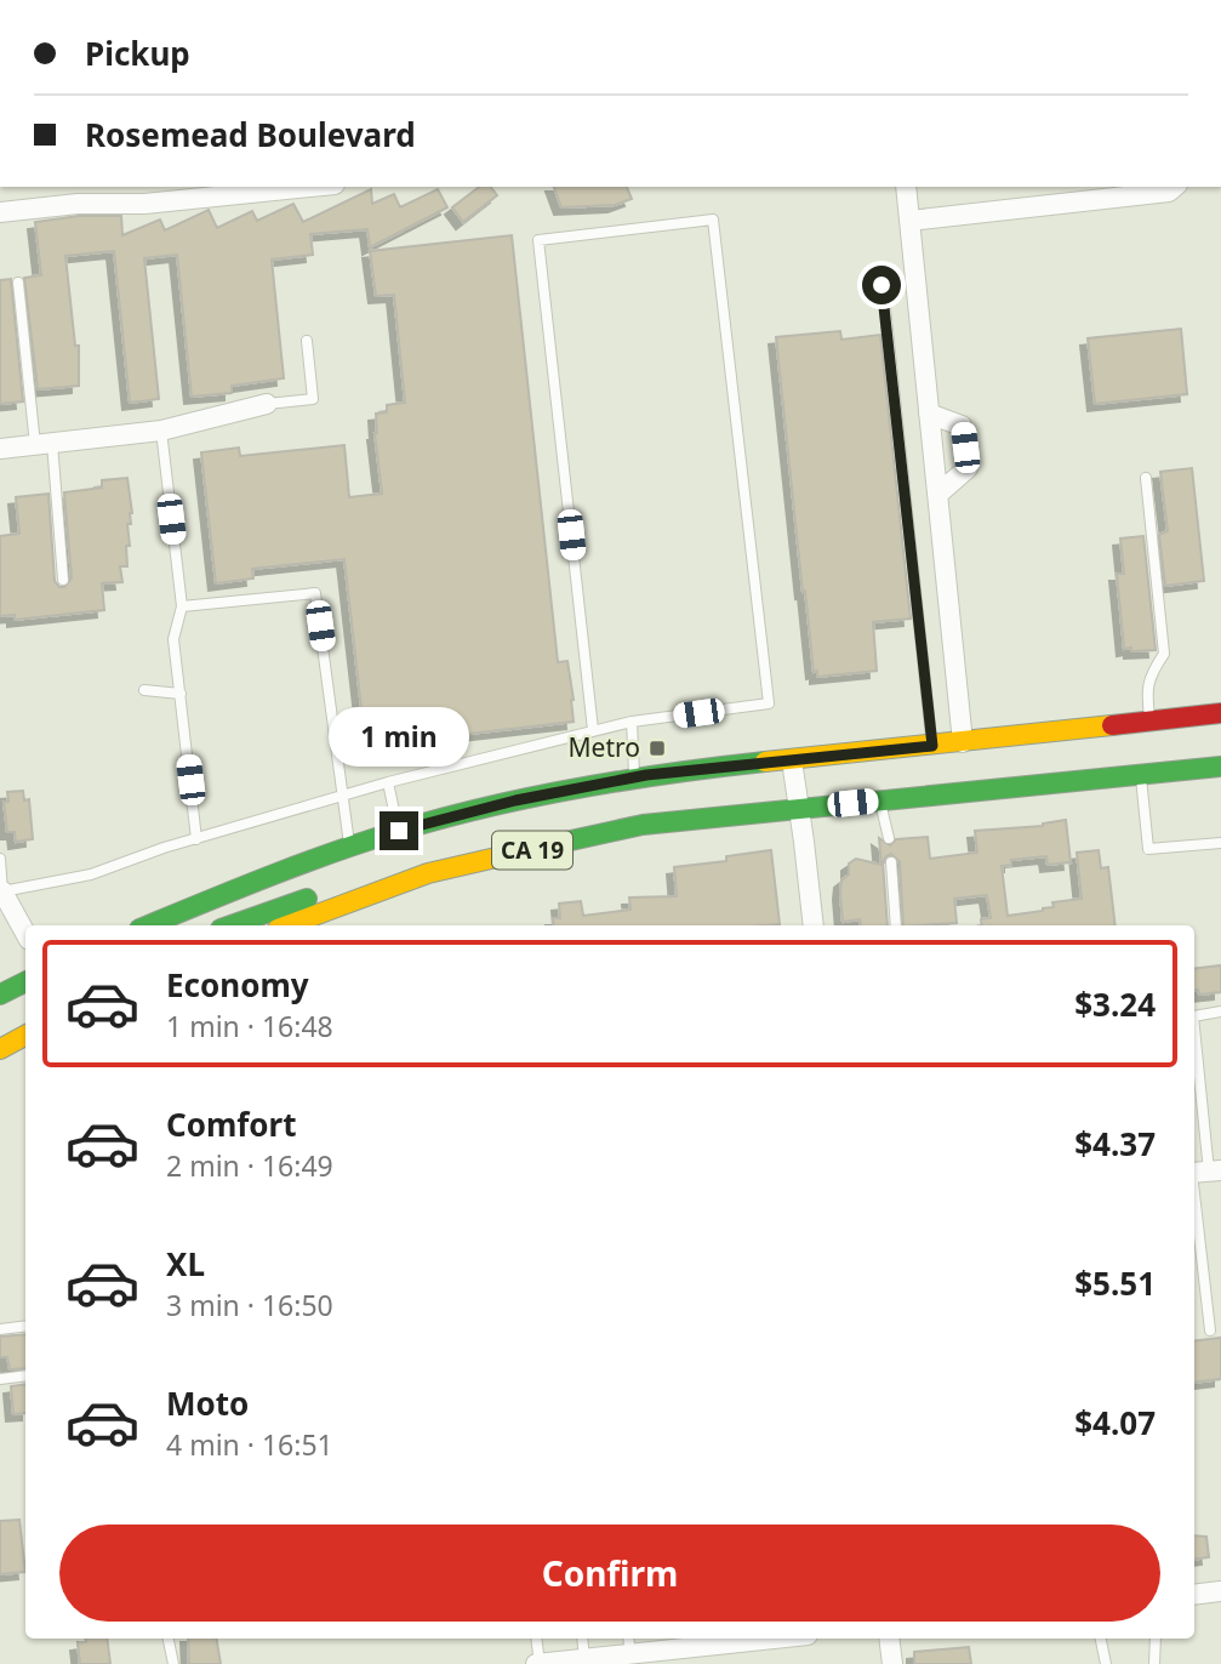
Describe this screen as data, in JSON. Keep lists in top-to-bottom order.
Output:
{
  "streets": {
    "main road": ["CA 19"]
  },
  "places": {
    "transit": ["Metro"]
  },
  "page": {
    "banner": ["Pickup", "Rosemead Boulevard"],
    "bubble": "1 min",
    "list": [
      {
        "name": "Economy",
        "note": "1 min · 16:48",
        "value": "$3.24"
      },
      {
        "name": "Comfort",
        "note": "2 min · 16:49",
        "value": "$4.37"
      },
      {
        "name": "XL",
        "note": "3 min · 16:50",
        "value": "$5.51"
      },
      {
        "name": "Moto",
        "note": "4 min · 16:51",
        "value": "$4.07"
      }
    ],
    "buttons": "Confirm"
  }
}
